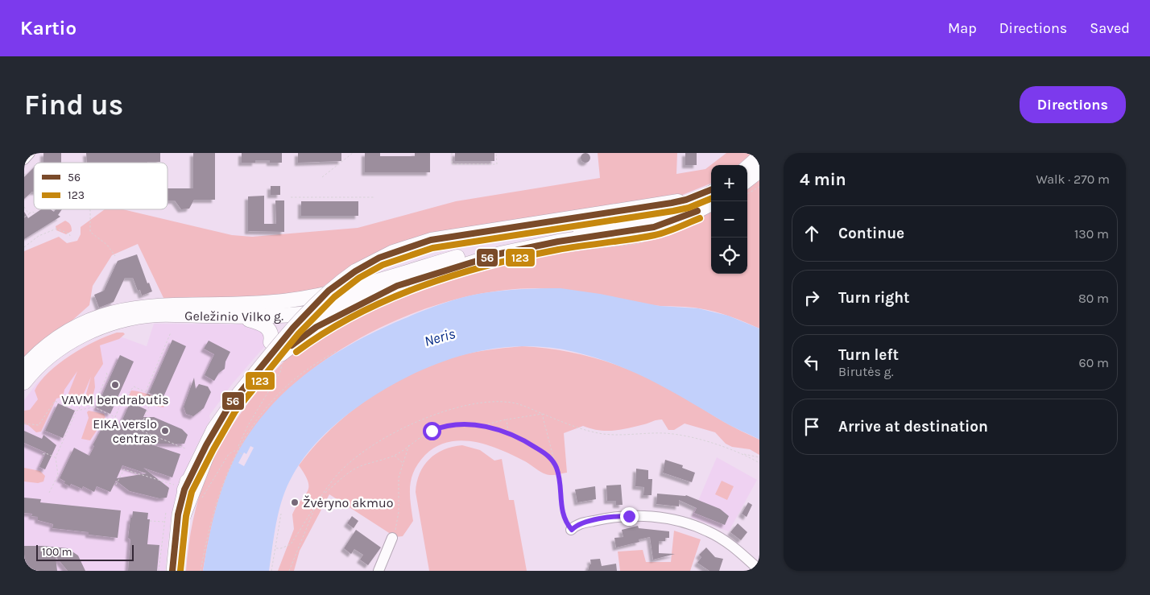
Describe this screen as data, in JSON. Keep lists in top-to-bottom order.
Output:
{
  "streets": {
    "highway": ["Geležinio Vilko g."]
  },
  "water": ["Neris"],
  "places": ["VAVM bendrabutis", "EIKA verslo centras", "Žvėryno akmuo"],
  "lines": ["transit line 56", "transit line 123"],
  "legend": ["56", "123"],
  "scale_bar": "100 m",
  "page": {
    "header": "Kartio",
    "nav": ["Map", "Directions", "Saved"],
    "buttons": "Directions",
    "title": "Find us",
    "heading": ["4 min", "Walk · 270 m"],
    "map_buttons": ["+", "−"],
    "list": [
      ["Continue", "130 m"],
      ["Turn right", "80 m"],
      ["Turn left", "Birutės g.", "60 m"],
      "Arrive at destination"
    ],
    "scale": "100 m"
  }
}
